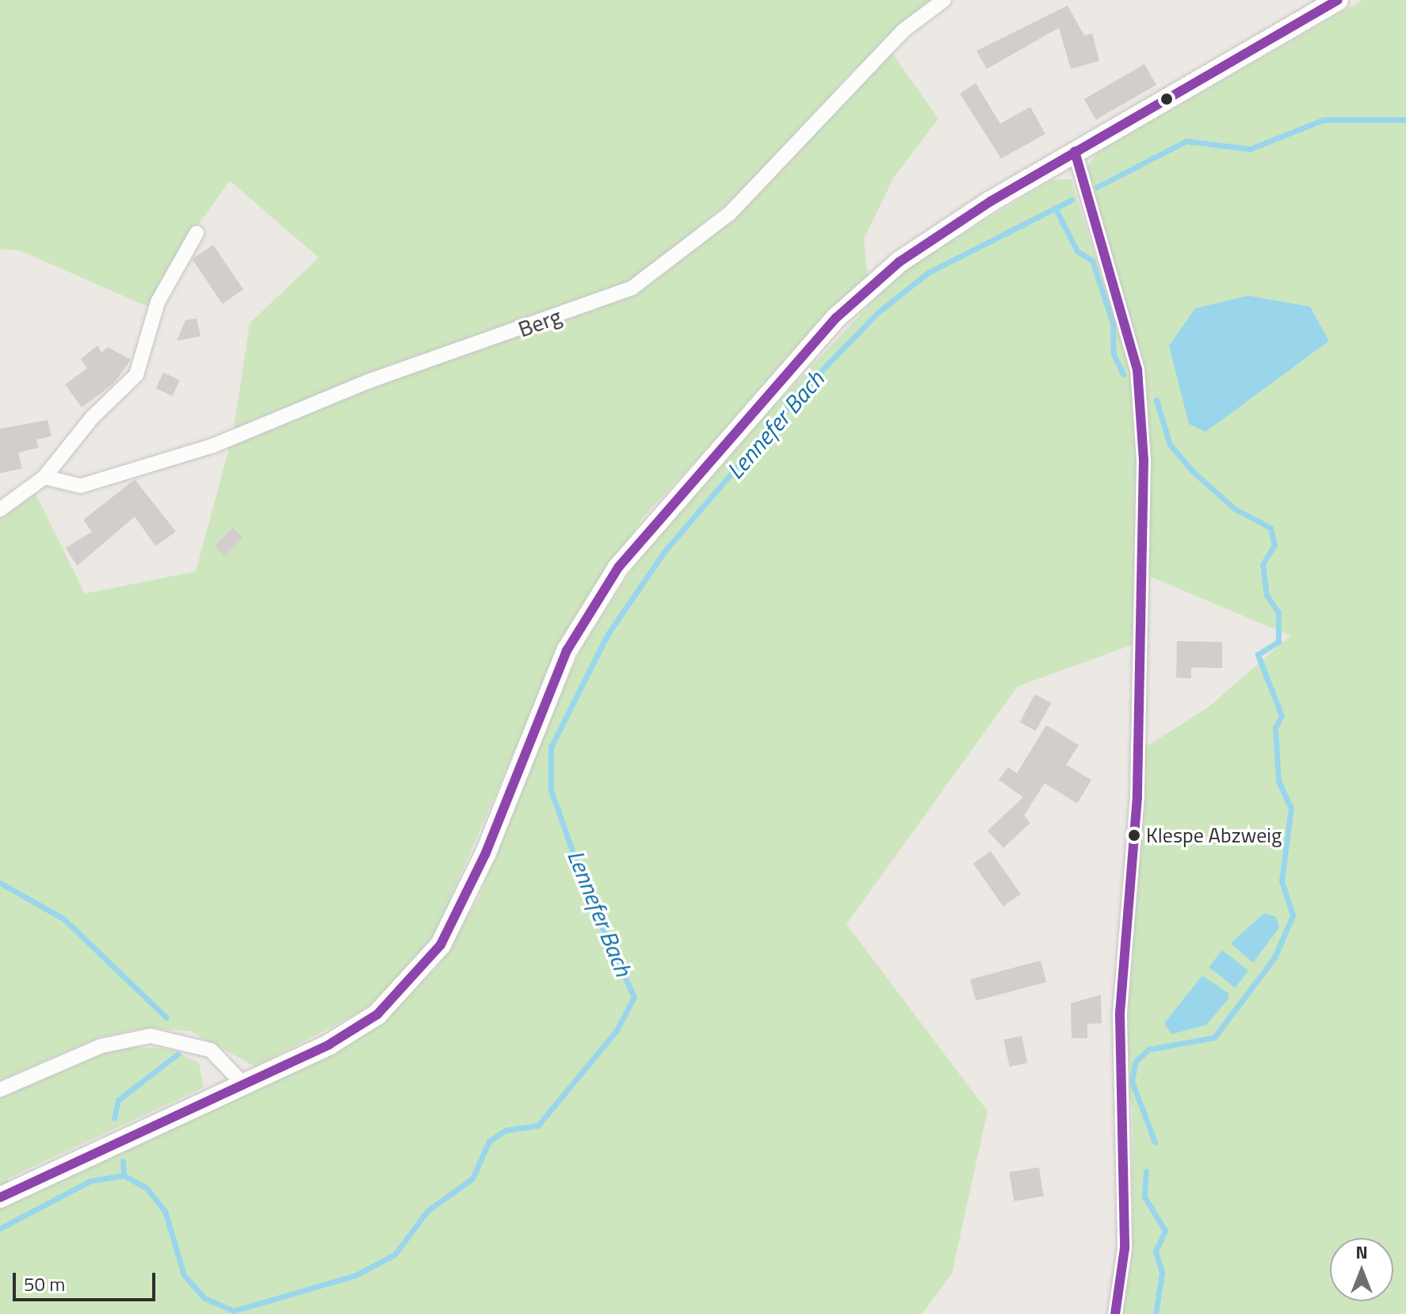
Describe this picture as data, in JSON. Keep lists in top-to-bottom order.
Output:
{
  "streets": {
    "street": ["Berg"]
  },
  "water": ["Lennefer Bach"],
  "places": ["Klespe Abzweig"],
  "scale_bar": "50 m",
  "north": "top"
}
